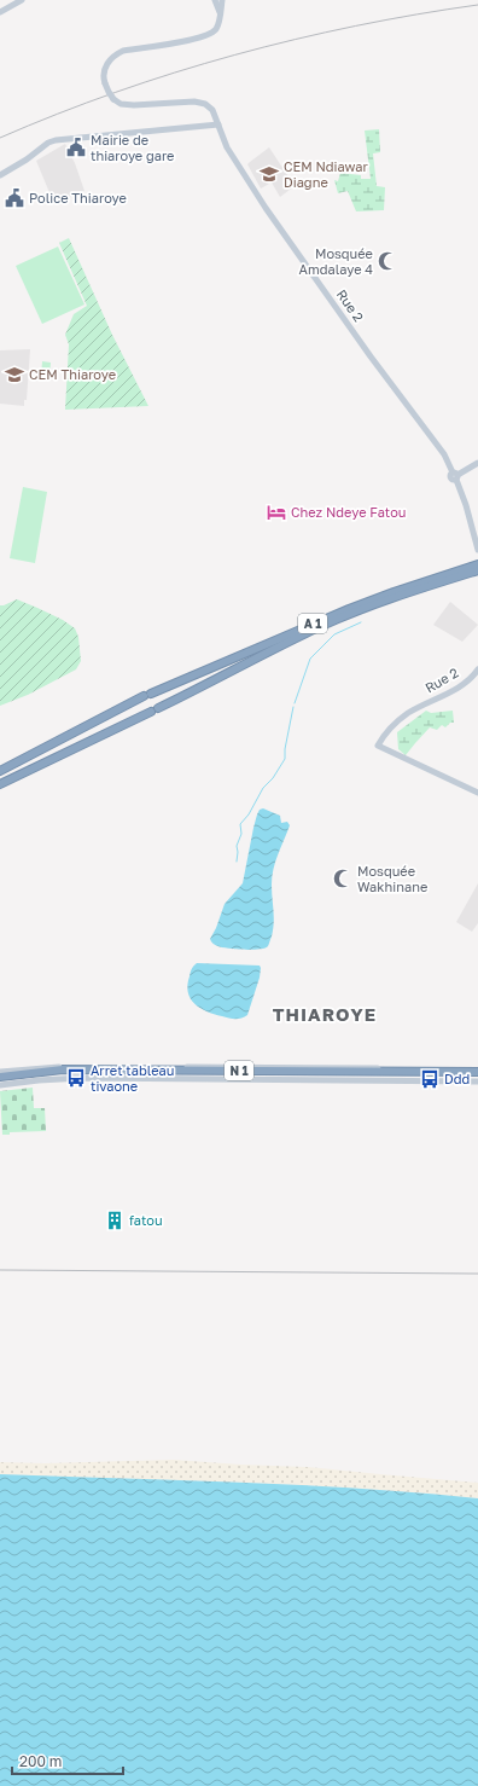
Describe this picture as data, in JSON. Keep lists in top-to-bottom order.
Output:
{
  "streets": {
    "highway": ["A 1", "N 1"],
    "street": ["Rue 2"]
  },
  "districts": ["THIAROYE"],
  "places": {
    "public building": ["Mairie de thiaroye gare", "Police Thiaroye"],
    "school or university": ["CEM Ndiawar Diagne", "CEM Thiaroye"],
    "mosque": ["Mosquée Amdalaye 4", "Mosquée Wakhinane"],
    "hotel": ["Chez Ndeye Fatou"],
    "bus stop": ["Arret tableau tivaone", "Ddd"],
    "building": ["fatou"]
  },
  "scale_bar": "200 m"
}
